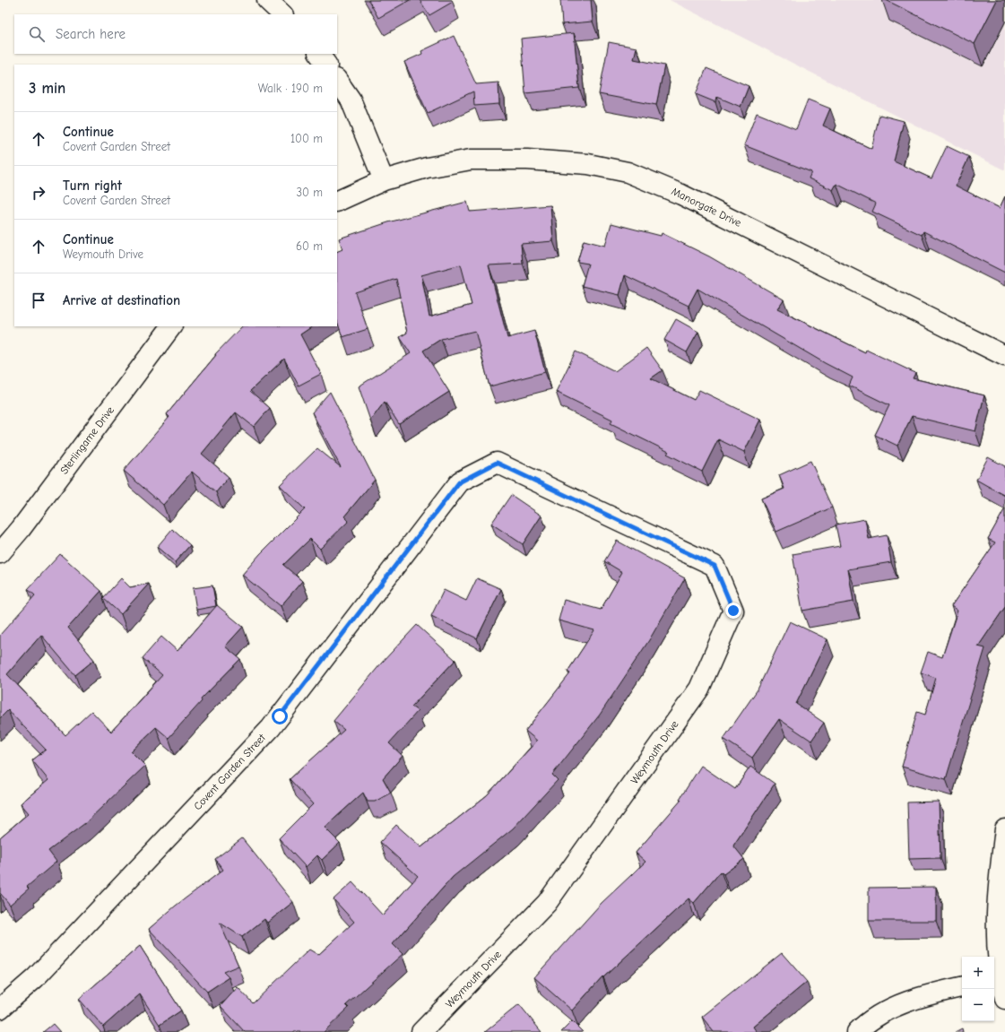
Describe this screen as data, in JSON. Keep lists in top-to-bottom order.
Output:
{
  "streets": {
    "street": [
      "Manorgate Drive",
      "Sterlingame Drive",
      "Weymouth Drive",
      "Covent Garden Street"
    ]
  },
  "crossings": [
    ["Weymouth Drive", "Covent Garden Street"]
  ],
  "page": {
    "search": "Search here",
    "heading": ["3 min", "Walk · 190 m"],
    "list": [
      ["Continue", "Covent Garden Street", "100 m"],
      ["Turn right", "Covent Garden Street", "30 m"],
      ["Continue", "Weymouth Drive", "60 m"],
      "Arrive at destination"
    ],
    "map_buttons": ["+", "−"]
  }
}
